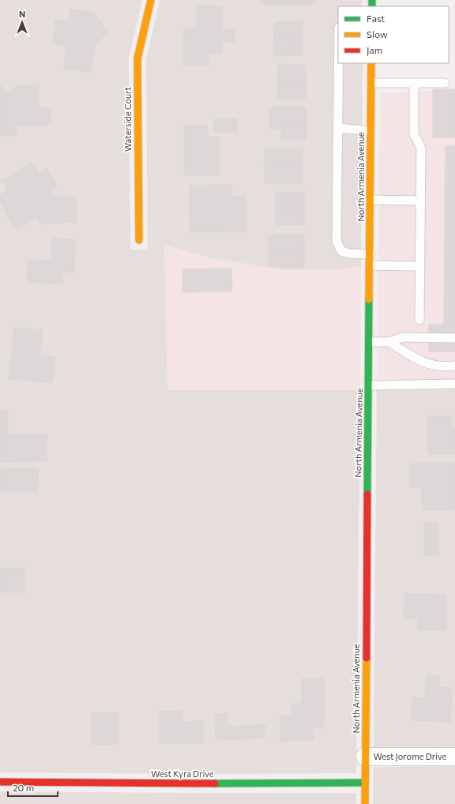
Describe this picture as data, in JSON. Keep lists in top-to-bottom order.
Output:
{
  "streets": {
    "main road": ["Waterside Court", "North Armenia Avenue", "West Kyra Drive"],
    "street": ["West Jorome Drive"]
  },
  "crossings": [
    ["North Armenia Avenue", "West Jorome Drive"],
    ["North Armenia Avenue", "West Kyra Drive"]
  ],
  "legend": ["Fast", "Slow", "Jam"],
  "scale_bar": "20 m",
  "north": "top"
}
